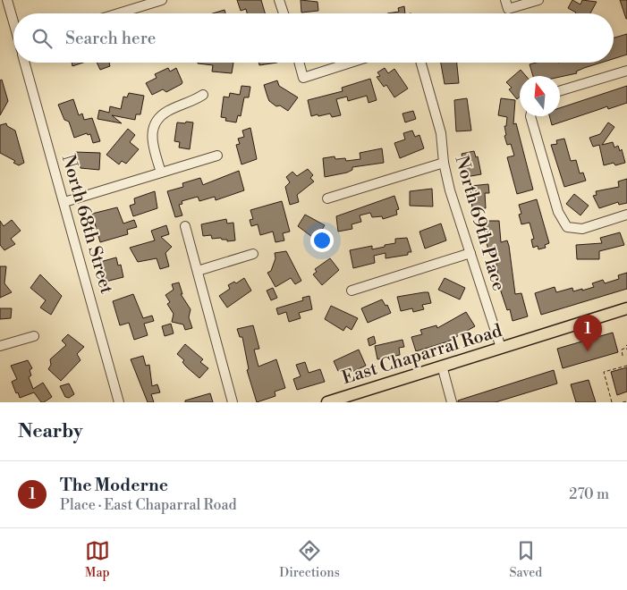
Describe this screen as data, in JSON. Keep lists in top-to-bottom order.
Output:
{
  "streets": {
    "main road": ["East Chaparral Road"],
    "street": ["North 69th Place", "North 68th Street"]
  },
  "crossings": [
    ["North 69th Place", "East Chaparral Road"]
  ],
  "north": "top",
  "page": {
    "search": "Search here",
    "pins": "1",
    "heading": "Nearby",
    "list": [
      {
        "mark": "1",
        "name": "The Moderne",
        "note": "Place · East Chaparral Road",
        "value": "270 m"
      }
    ],
    "nav": ["Map", "Directions", "Saved"]
  }
}
